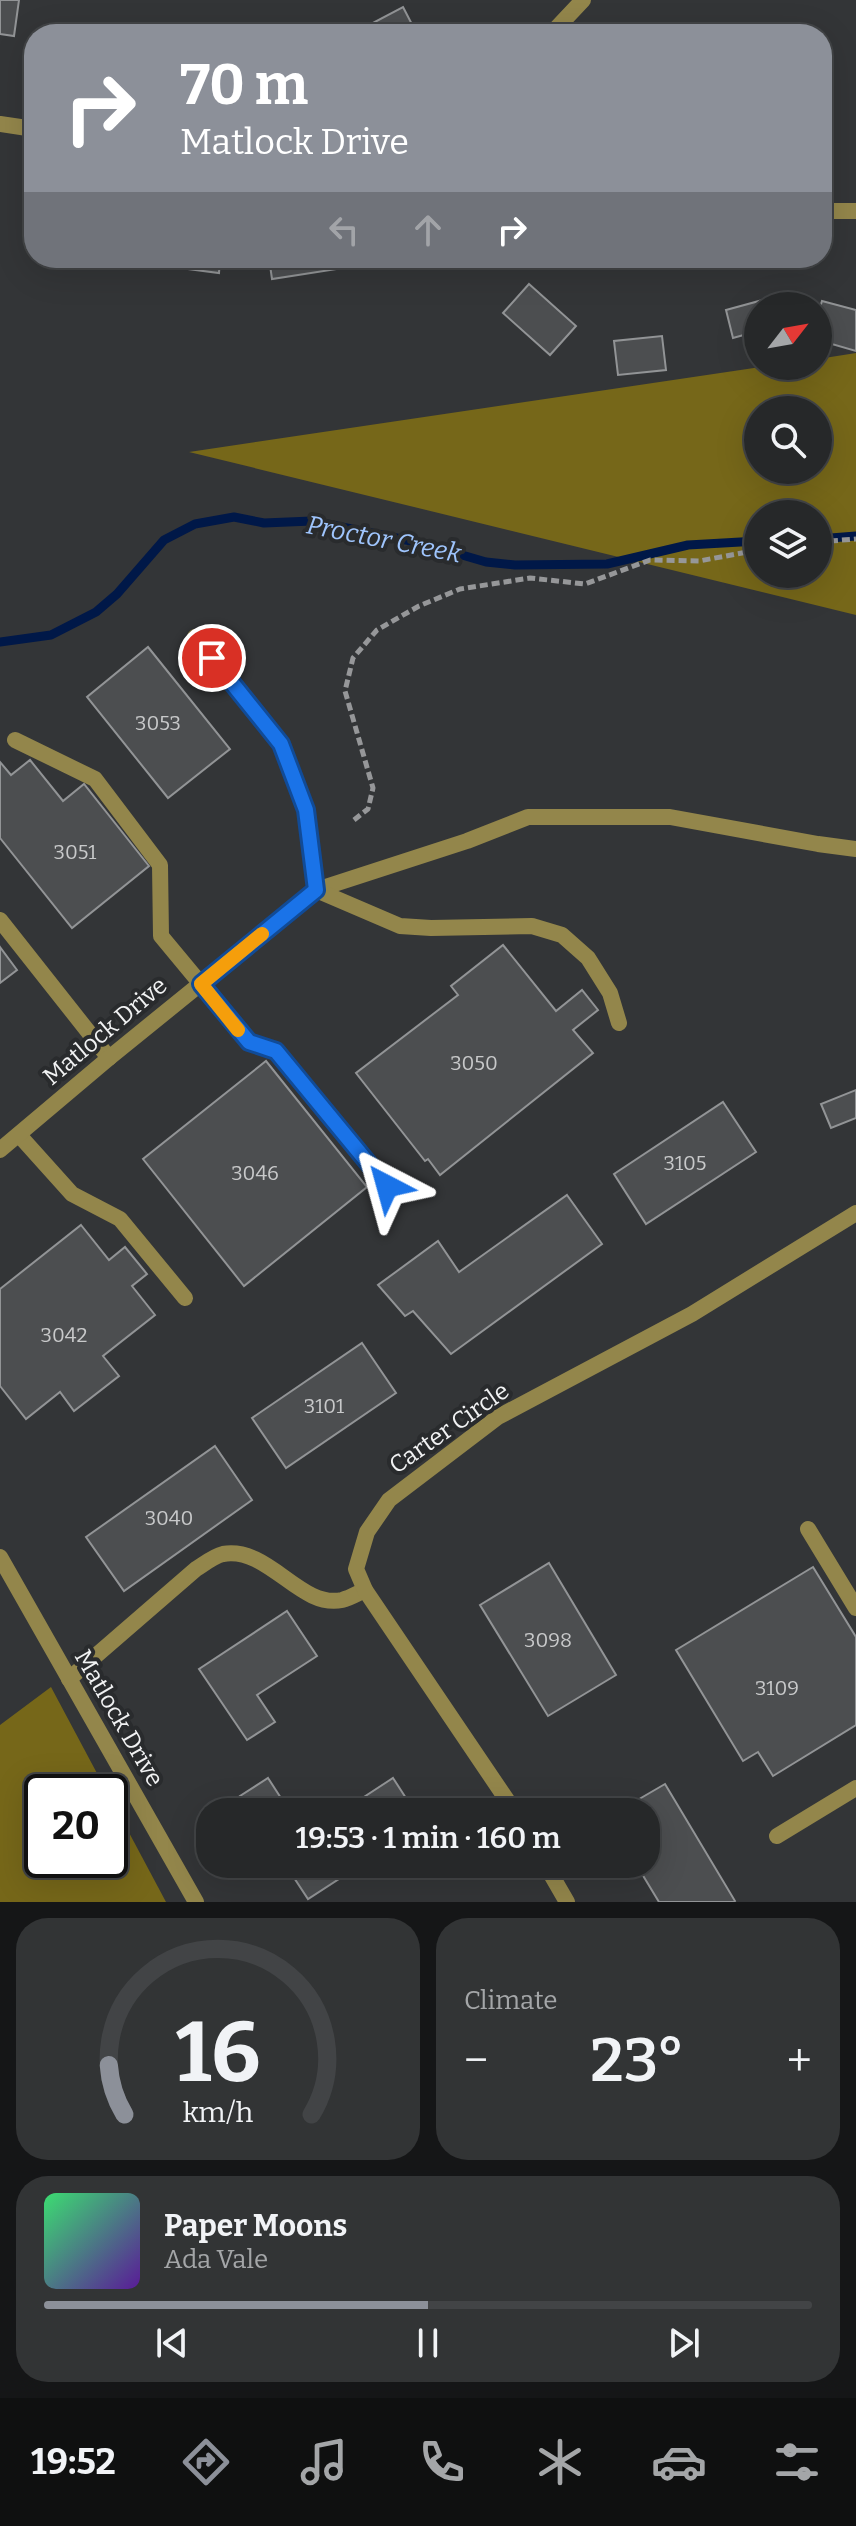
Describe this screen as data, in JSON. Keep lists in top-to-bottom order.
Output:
{
  "streets": {
    "street": ["Matlock Drive", "Carter Circle"]
  },
  "water": ["Proctor Creek"],
  "house_numbers": [
    "3053",
    "3051",
    "3050",
    "3105",
    "3046",
    "3042",
    "3101",
    "3040",
    "3098",
    "3109"
  ],
  "north": "top right",
  "page": {
    "turn": ["70 m", "Matlock Drive"],
    "limit": "20",
    "trip": "19:53 · 1 min · 160 m",
    "tile": "Climate",
    "heat": ["−", "23°", "+"],
    "song": ["Paper Moons", "Ada Vale"],
    "tabs": "19:52",
    "gauge": ["16", "km/h"]
  }
}
